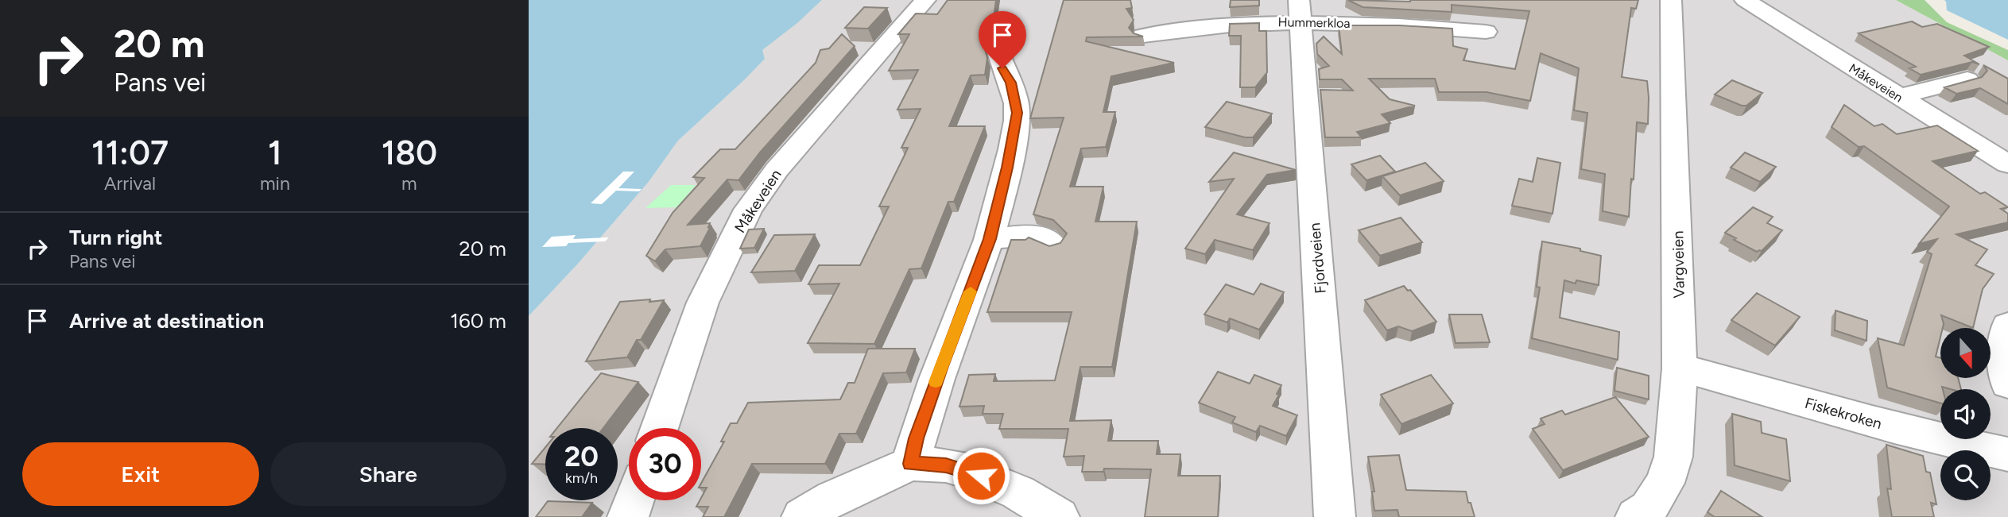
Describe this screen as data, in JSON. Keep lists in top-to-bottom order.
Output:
{
  "streets": {
    "street": [
      "Hummerkloa",
      "Måkeveien",
      "Fjordveien",
      "Vargveien",
      "Fiskekroken"
    ]
  },
  "crossings": [
    ["Hummerkloa", "Fjordveien"],
    ["Vargveien", "Fiskekroken"]
  ],
  "north": "bottom",
  "page": {
    "turn": ["20 m", "Pans vei"],
    "eta": [
      "11:07",
      "Arrival",
      "1",
      "min",
      "180",
      "m"
    ],
    "list": [
      {
        "name": "Turn right",
        "note": "Pans vei",
        "value": "20 m"
      },
      {
        "name": "Arrive at destination",
        "value": "160 m"
      }
    ],
    "speed": "20 km/h",
    "limit": "30",
    "buttons": ["Exit", "Share"]
  }
}
